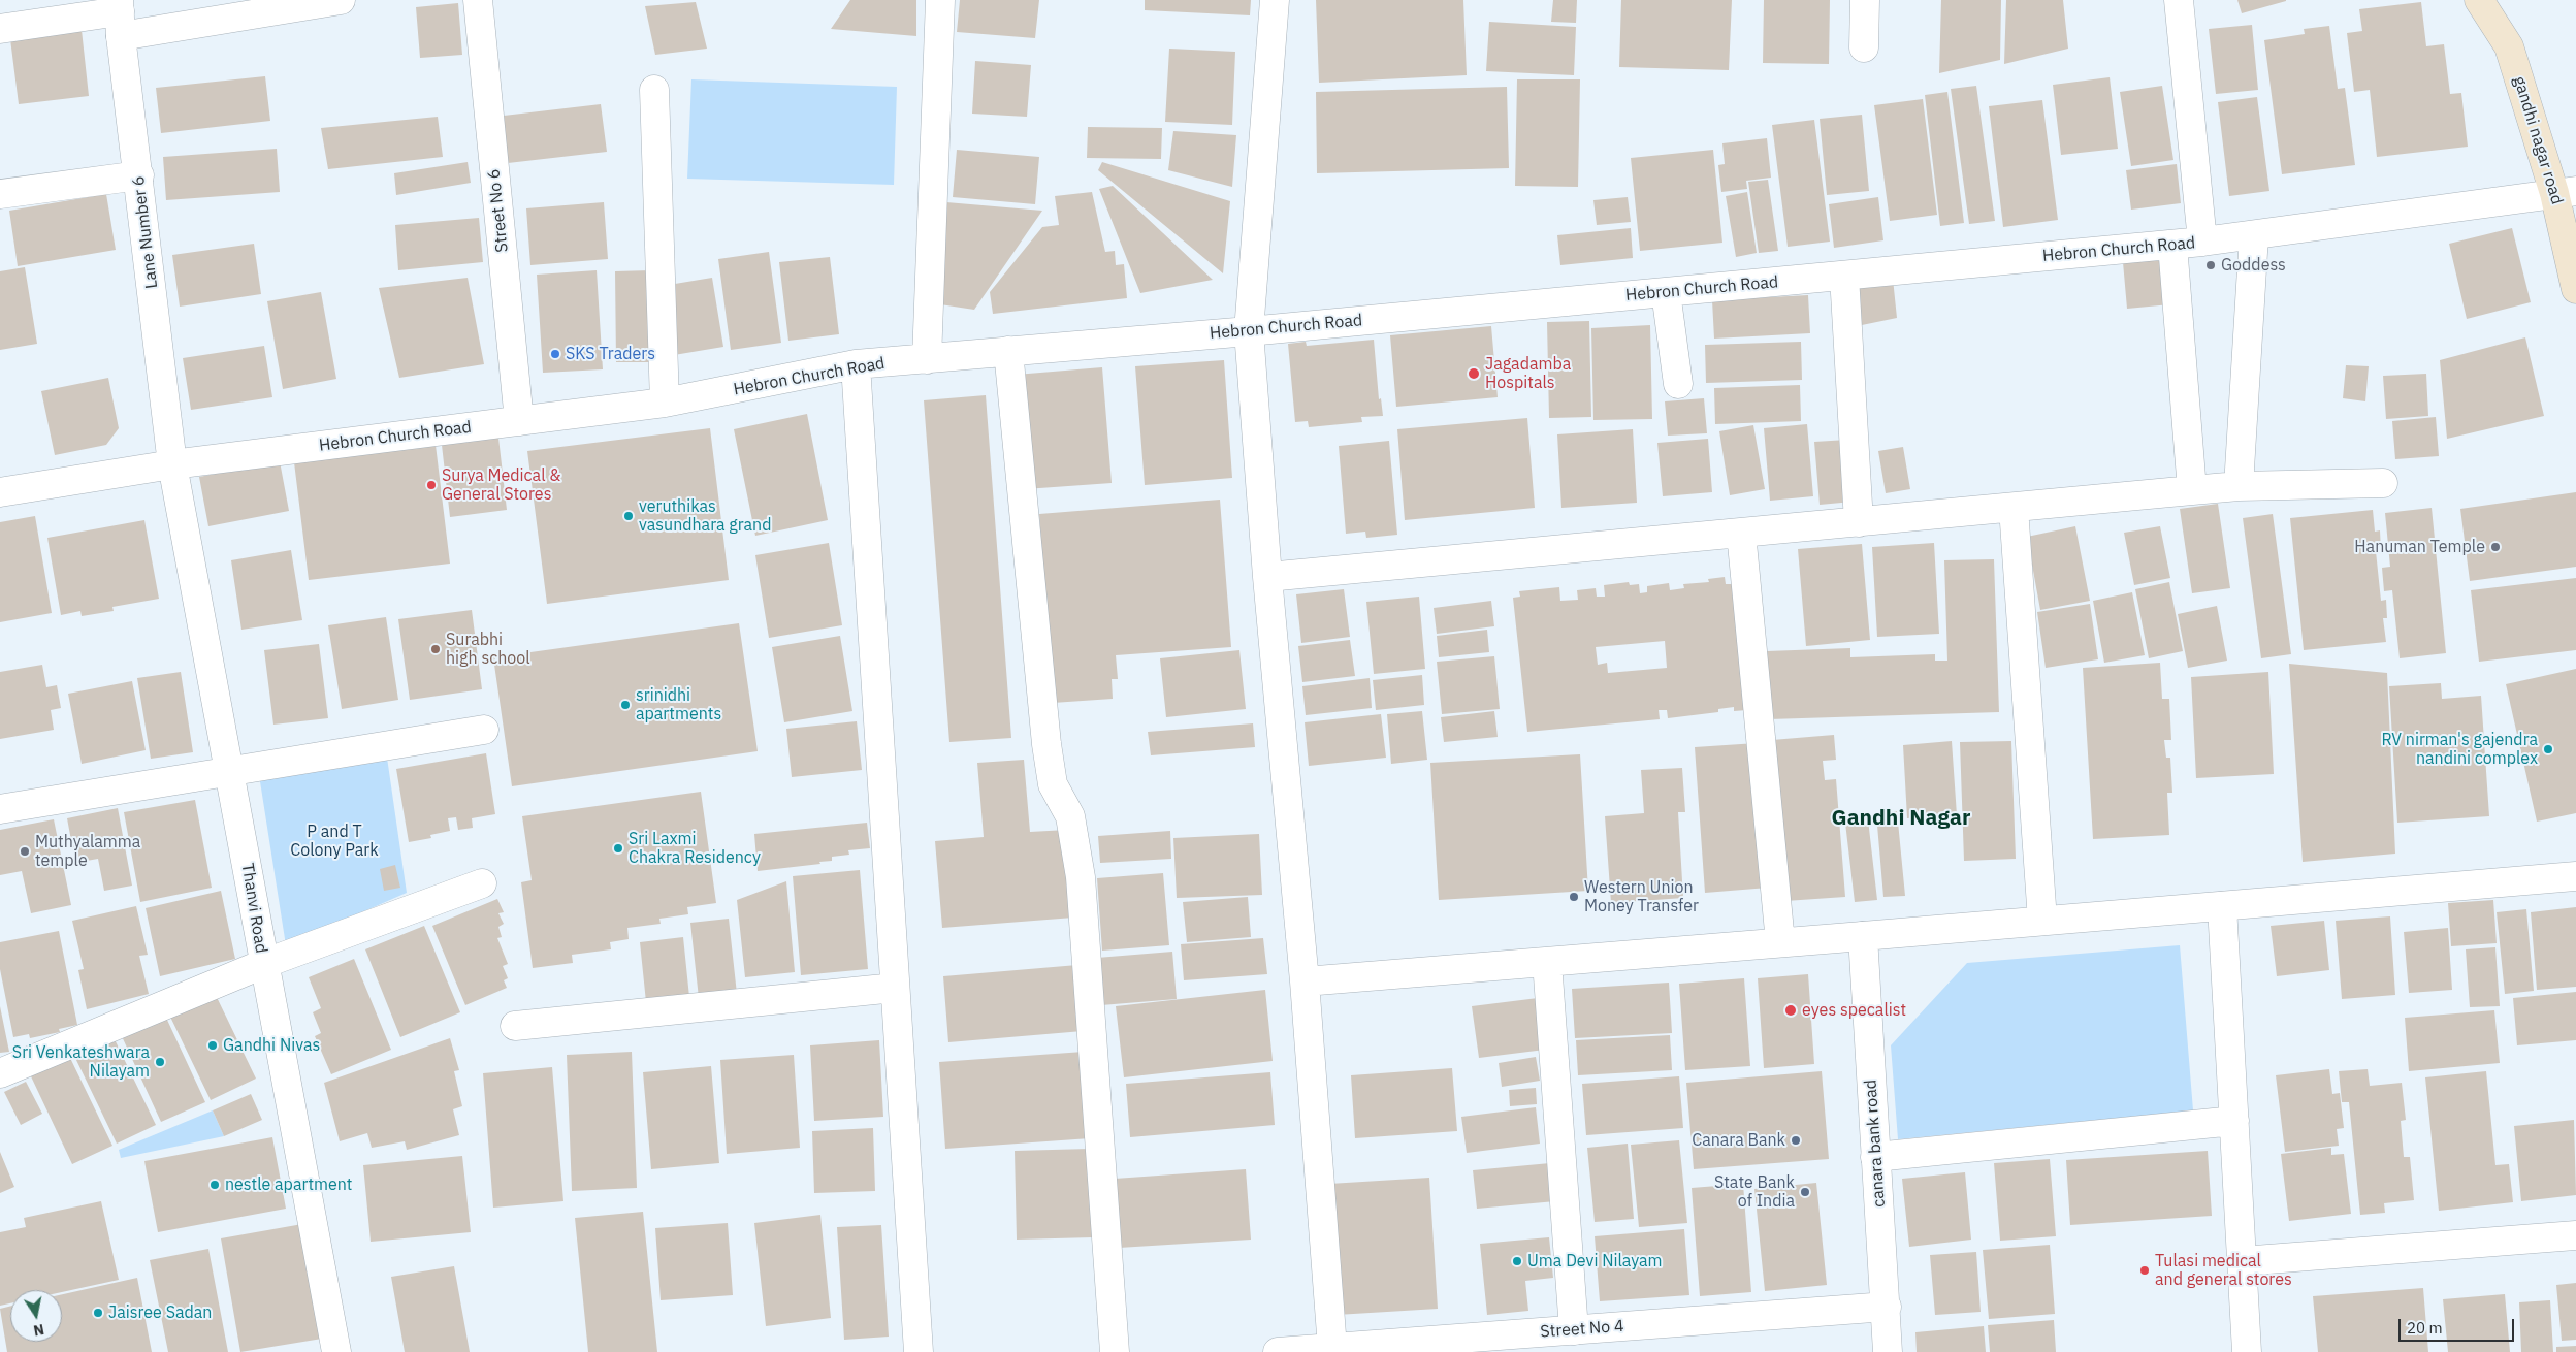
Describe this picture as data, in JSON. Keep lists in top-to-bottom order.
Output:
{
  "streets": {
    "main road": ["gandhi nagar road"],
    "street": [
      "Street No 6",
      "Lane Number 6",
      "Hebron Church Road",
      "Thanvi Road",
      "canara bank road",
      "Street No 4"
    ]
  },
  "crossings": [
    ["gandhi nagar road", "Hebron Church Road"],
    ["Street No 6", "Hebron Church Road"],
    ["Lane Number 6", "Hebron Church Road"],
    ["Lane Number 6", "Thanvi Road"],
    ["Hebron Church Road", "Thanvi Road"],
    ["canara bank road", "Street No 4"]
  ],
  "districts": ["Gandhi Nagar"],
  "parks": ["P and T Colony Park"],
  "places": [
    "Goddess",
    "SKS Traders",
    "Jagadamba Hospitals",
    "Surya Medical & General Stores",
    "veruthikas vasundhara grand",
    "Hanuman Temple",
    "Surabhi high school",
    "srinidhi apartments",
    "RV nirman's gajendra nandini complex",
    "Sri Laxmi Chakra Residency",
    "Muthyalamma temple",
    "Western Union Money Transfer",
    "eyes specalist",
    "Gandhi Nivas",
    "Sri Venkateshwara Nilayam",
    "Canara Bank",
    "nestle apartment",
    "State Bank of India",
    "Uma Devi Nilayam",
    "Tulasi medical and general stores",
    "Jaisree Sadan"
  ],
  "scale_bar": "20 m",
  "north": "bottom"
}
